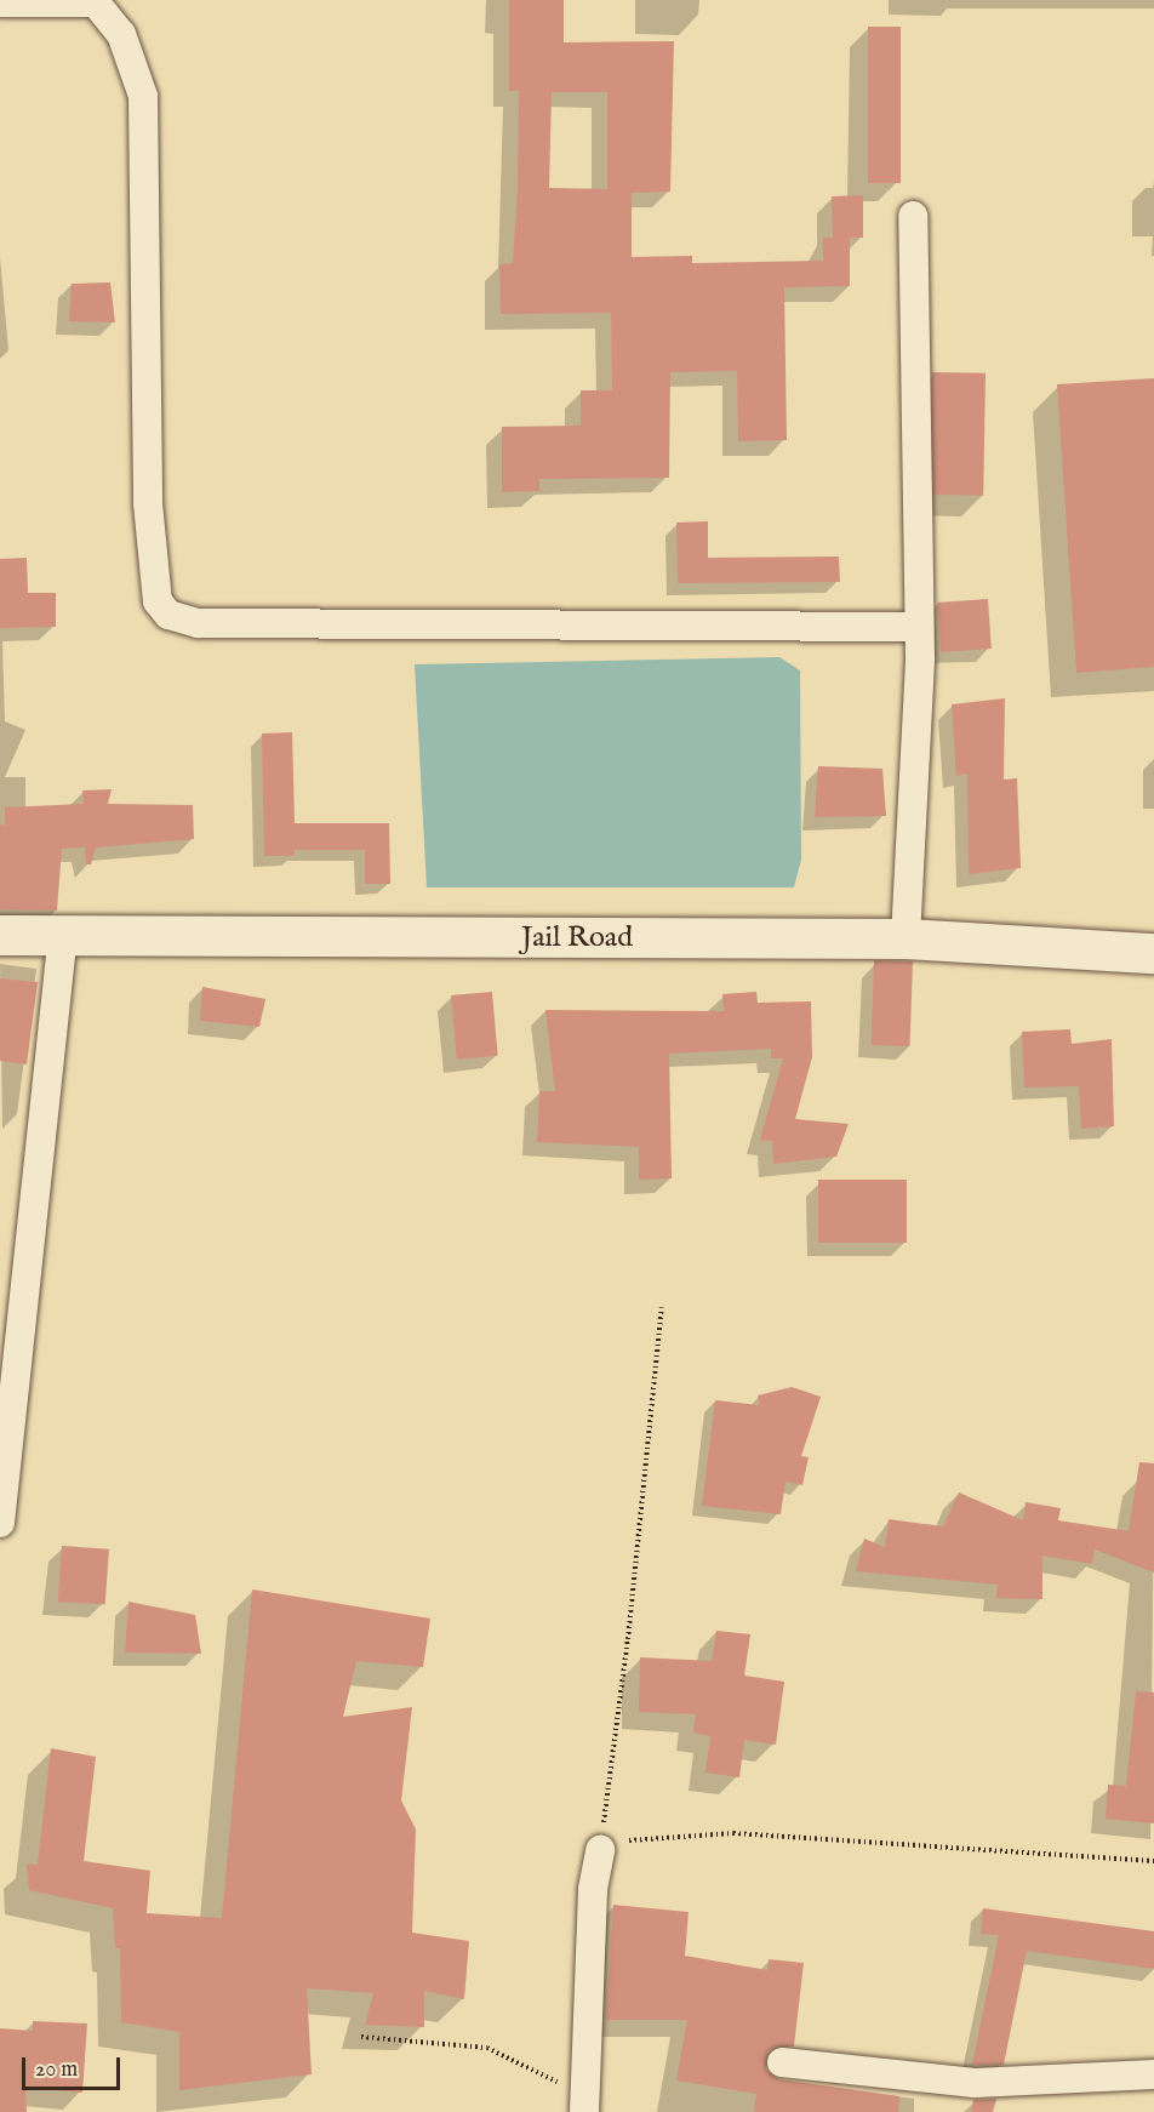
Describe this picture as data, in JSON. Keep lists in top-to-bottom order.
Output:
{
  "streets": {
    "street": ["Jail Road"]
  },
  "scale_bar": "20 m"
}
